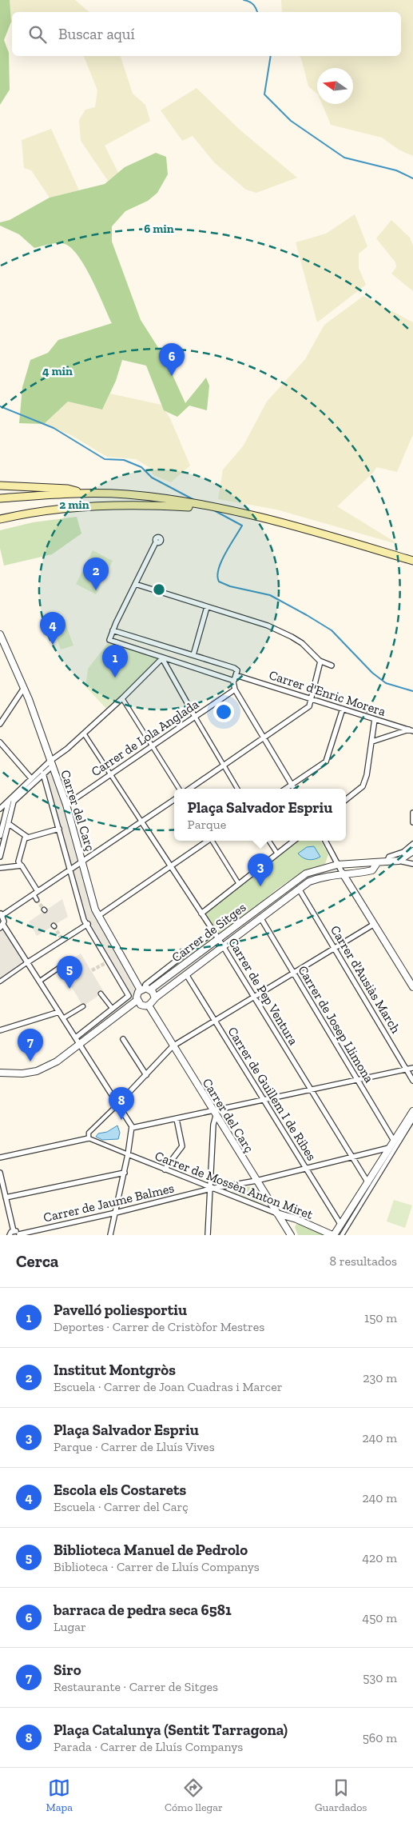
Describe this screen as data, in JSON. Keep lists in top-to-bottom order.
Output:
{
  "streets": {
    "street": [
      "Carrer d'Enric Morera",
      "Carrer de Lola Anglada",
      "Carrer del Carç",
      "Carrer de Sitges",
      "Carrer d'Ausiàs March",
      "Carrer de Pep Ventura",
      "Carrer de Josep Llimona",
      "Carrer de Guillem I de Ribes",
      "Carrer de Mossèn Anton Miret",
      "Carrer de Jaume Balmes"
    ]
  },
  "crossings": [
    ["Carrer de Lola Anglada", "Carrer del Carç"],
    ["Carrer de Lola Anglada", "Carrer de Pep Ventura"],
    ["Carrer del Carç", "Carrer de Sitges"],
    ["Carrer del Carç", "Carrer de Mossèn Anton Miret"],
    ["Carrer del Carç", "Carrer de Jaume Balmes"],
    ["Carrer de Sitges", "Carrer de Pep Ventura"],
    ["Carrer de Pep Ventura", "Carrer de Jaume Balmes"],
    ["Carrer de Guillem I de Ribes", "Carrer de Jaume Balmes"],
    ["Carrer de Mossèn Anton Miret", "Carrer de Jaume Balmes"]
  ],
  "north": "left",
  "page": {
    "search": "Buscar aquí",
    "pins": [
      "6",
      "2",
      "4",
      "1",
      "3",
      "5",
      "7",
      "8"
    ],
    "popup": ["Plaça Salvador Espriu", "Parque"],
    "heading": ["Cerca", "8 resultados"],
    "list": [
      {
        "mark": "1",
        "name": "Pavelló poliesportiu",
        "note": "Deportes · Carrer de Cristòfor Mestres",
        "value": "150 m"
      },
      {
        "mark": "2",
        "name": "Institut Montgròs",
        "note": "Escuela · Carrer de Joan Cuadras i Marcer",
        "value": "230 m"
      },
      {
        "mark": "3",
        "name": "Plaça Salvador Espriu",
        "note": "Parque · Carrer de Lluís Vives",
        "value": "240 m"
      },
      {
        "mark": "4",
        "name": "Escola els Costarets",
        "note": "Escuela · Carrer del Carç",
        "value": "240 m"
      },
      {
        "mark": "5",
        "name": "Biblioteca Manuel de Pedrolo",
        "note": "Biblioteca · Carrer de Lluís Companys",
        "value": "420 m"
      },
      {
        "mark": "6",
        "name": "barraca de pedra seca 6581",
        "note": "Lugar",
        "value": "450 m"
      },
      {
        "mark": "7",
        "name": "Siro",
        "note": "Restaurante · Carrer de Sitges",
        "value": "530 m"
      },
      {
        "mark": "8",
        "name": "Plaça Catalunya (Sentit Tarragona)",
        "note": "Parada · Carrer de Lluís Companys",
        "value": "560 m"
      }
    ],
    "nav": ["Mapa", "Cómo llegar", "Guardados"]
  },
  "rings": ["6 min", "4 min", "2 min"]
}
